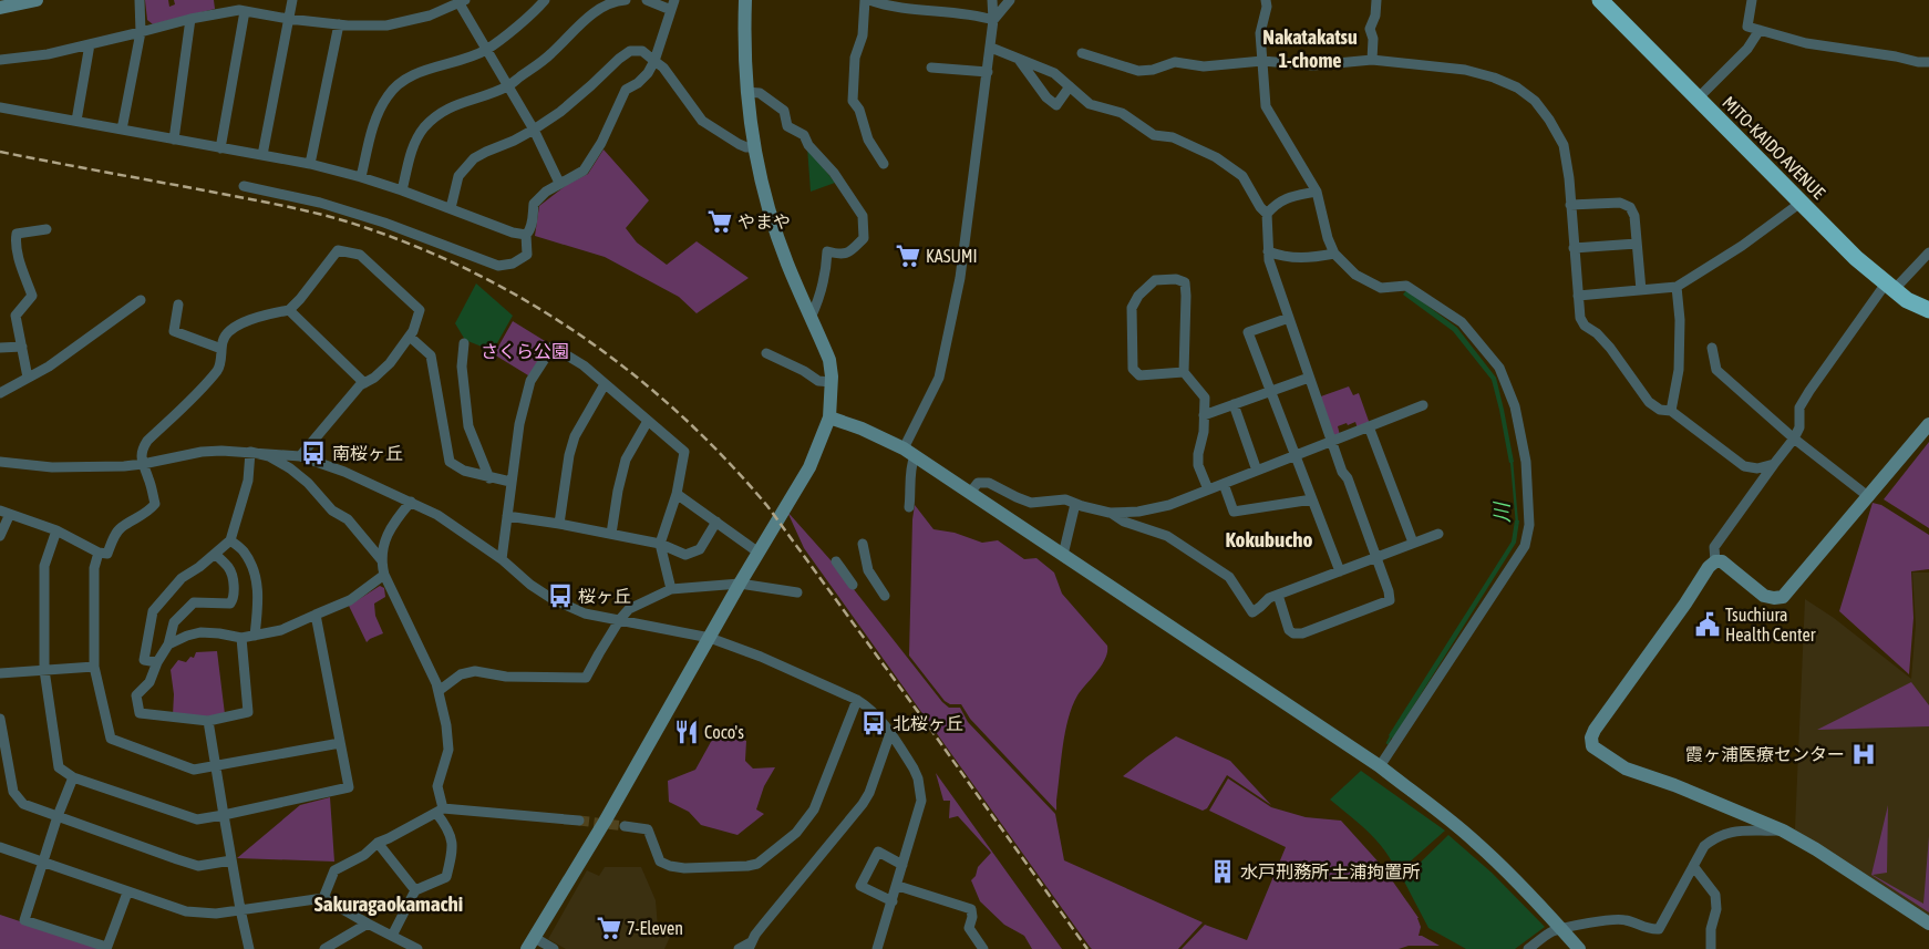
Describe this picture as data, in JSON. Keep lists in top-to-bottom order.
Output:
{
  "streets": {
    "highway": ["MITO-KAIDO AVENUE"]
  },
  "districts": ["Nakatakatsu 1-chome", "Kokubucho", "Sakuragaokamachi"],
  "water": ["川"],
  "parks": ["さくら公園"],
  "places": {
    "supermarket": ["やまや", "KASUMI", "7-Eleven"],
    "bus stop": ["南桜ヶ丘", "桜ヶ丘", "北桜ヶ丘"],
    "public building": ["Tsuchiura Health Center"],
    "restaurant": ["Coco's"],
    "hospital": ["霞ヶ浦医療センター"],
    "building": ["水戸刑務所 土浦拘置所"]
  }
}
